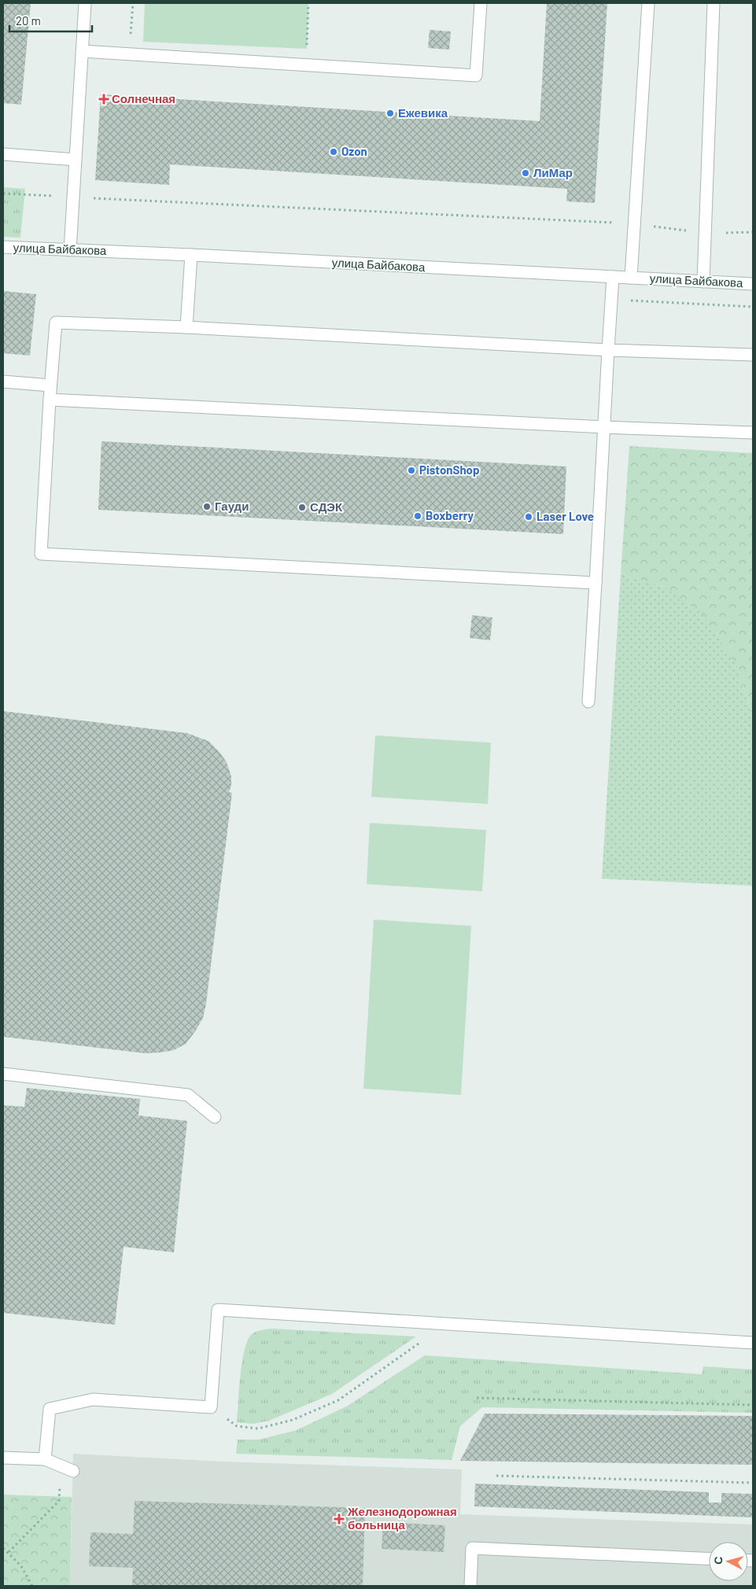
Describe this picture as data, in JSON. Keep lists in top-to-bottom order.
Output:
{
  "streets": {
    "street": ["улица Байбакова"]
  },
  "places": {
    "health": ["Солнечная", "Железнодорожная больница"],
    "other": [
      "Ежевика",
      "Ozon",
      "ЛиМар",
      "PistonShop",
      "Гауди",
      "СДЭК",
      "Boxberry",
      "Laser Love"
    ]
  },
  "scale_bar": "20 m",
  "north": "left"
}
